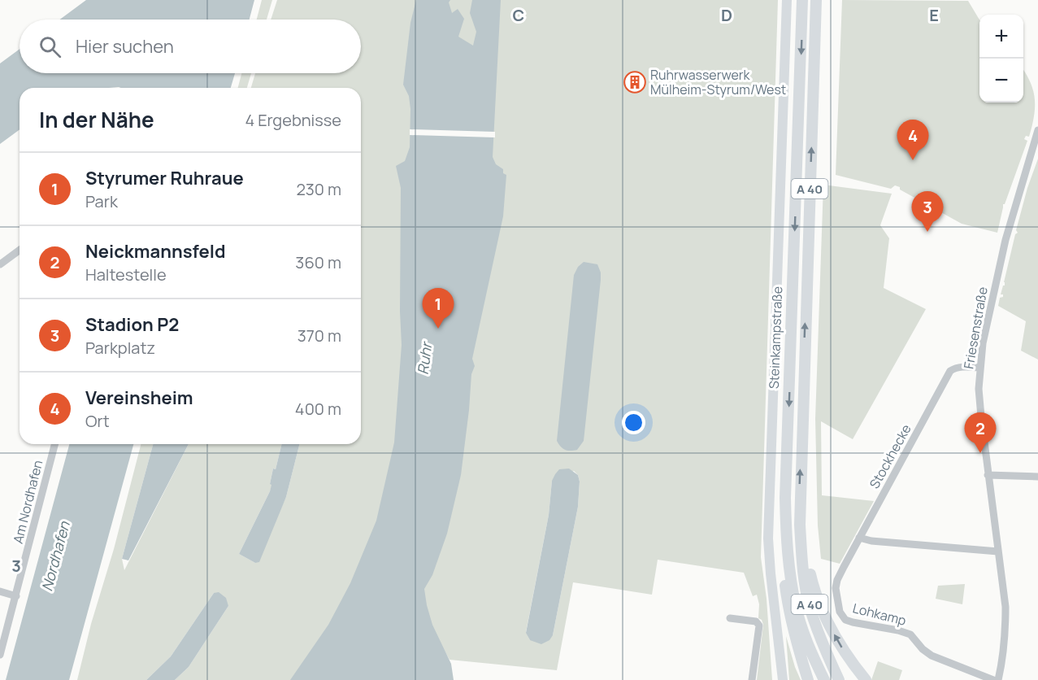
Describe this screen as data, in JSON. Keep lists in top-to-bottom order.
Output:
{
  "streets": {
    "highway": ["A 40"],
    "main road": ["Steinkampstraße"],
    "street": [
      "Friesenstraße",
      "Stockhecke",
      "Am Nordhafen",
      "Lohkamp"
    ]
  },
  "crossings": [
    ["Friesenstraße", "Stockhecke"],
    ["Stockhecke", "Lohkamp"]
  ],
  "water": ["Ruhr", "Nordhafen"],
  "places": {
    "building": ["Ruhrwasserwerk Mülheim-Styrum/West"]
  },
  "page": {
    "map_buttons": ["+", "−"],
    "search": "Hier suchen",
    "heading": ["In der Nähe", "4 Ergebnisse"],
    "pins": [
      "4",
      "3",
      "1",
      "2"
    ],
    "list": [
      {
        "mark": "1",
        "name": "Styrumer Ruhraue",
        "note": "Park",
        "value": "230 m"
      },
      {
        "mark": "2",
        "name": "Neickmannsfeld",
        "note": "Haltestelle",
        "value": "360 m"
      },
      {
        "mark": "3",
        "name": "Stadion P2",
        "note": "Parkplatz",
        "value": "370 m"
      },
      {
        "mark": "4",
        "name": "Vereinsheim",
        "note": "Ort",
        "value": "400 m"
      }
    ]
  },
  "grid": {
    "columns": ["C", "D", "E"],
    "rows": ["3"]
  }
}
